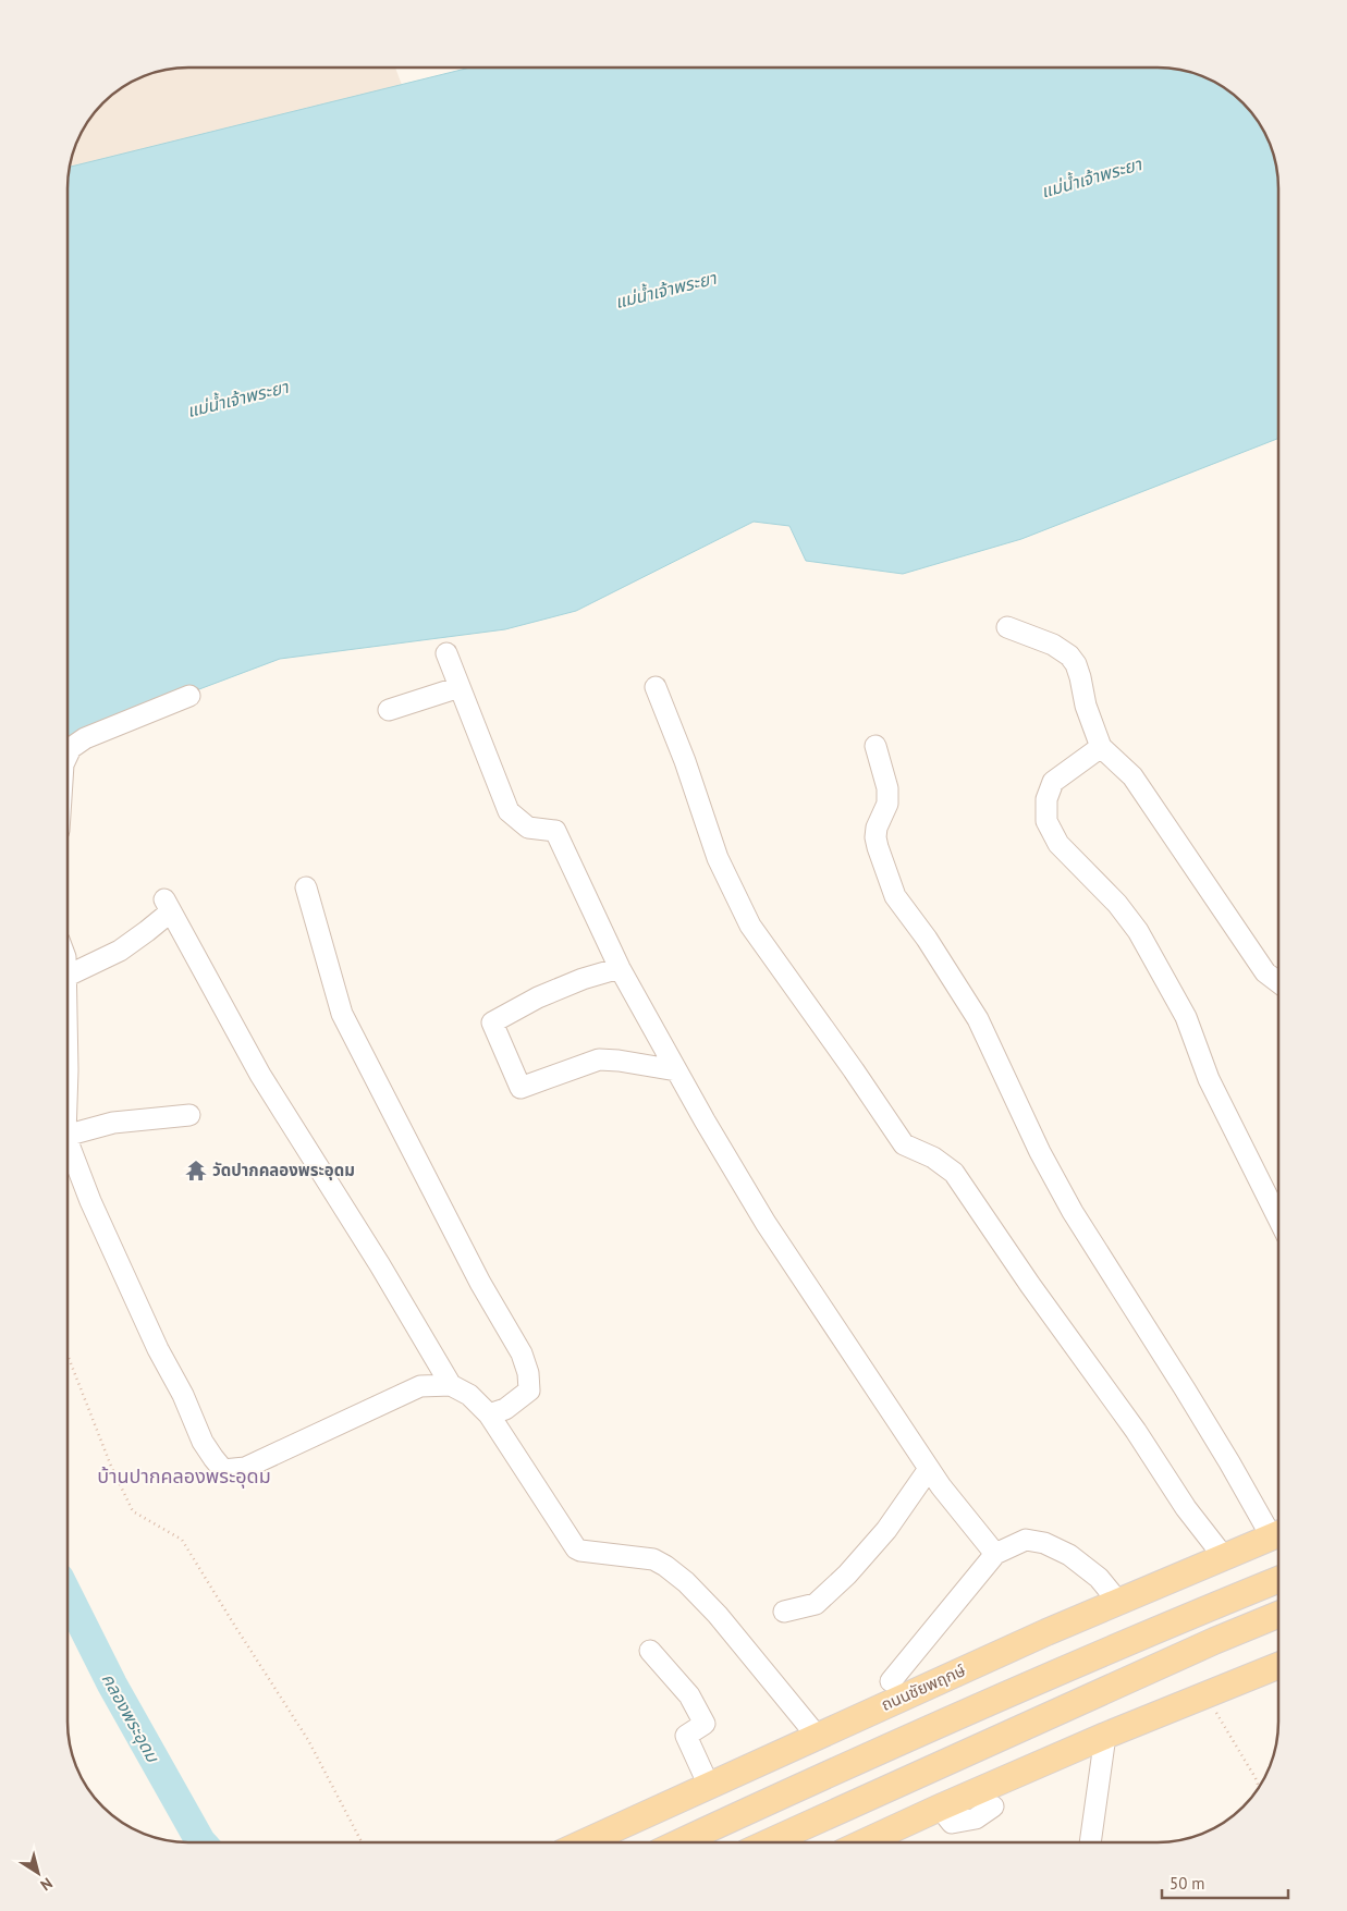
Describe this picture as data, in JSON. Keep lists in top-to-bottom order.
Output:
{
  "streets": {
    "main road": ["ถนนชัยพฤกษ์"]
  },
  "districts": ["บ้านปากคลองพระอุดม"],
  "water": ["แม่น้ำเจ้าพระยา", "คลองพระอุดม"],
  "places": {
    "temple": ["วัดปากคลองพระอุดม"]
  },
  "scale_bar": "50 m",
  "north": "bottom right"
}
